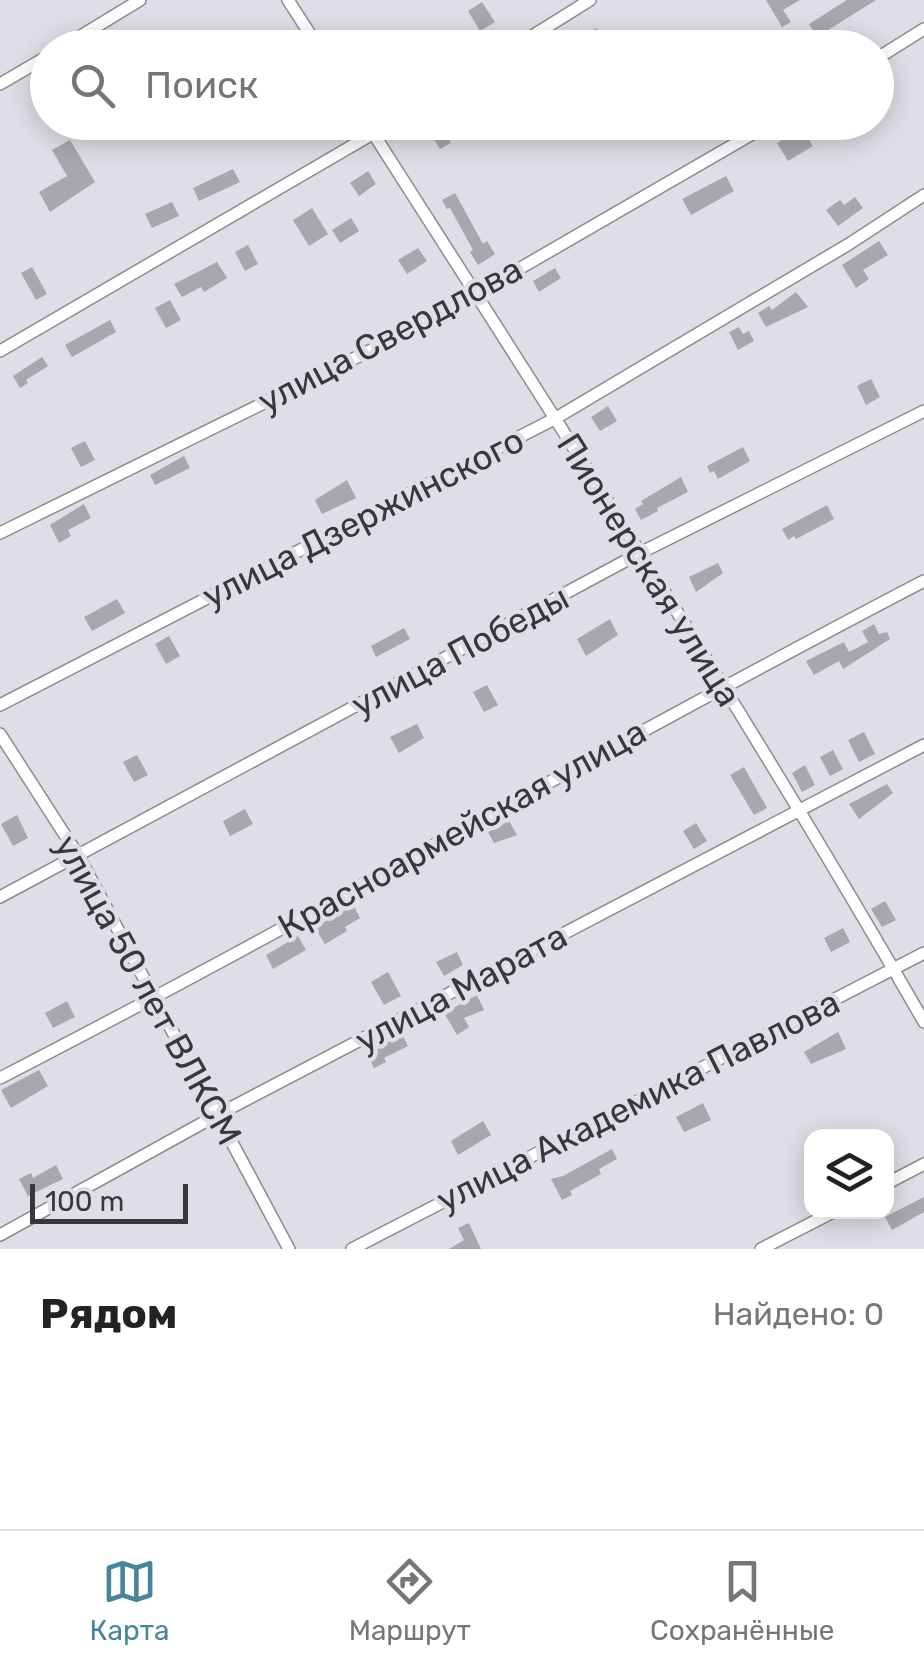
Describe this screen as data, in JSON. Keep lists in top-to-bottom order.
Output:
{
  "streets": {
    "street": [
      "улица Свердлова",
      "улица Дзержинского",
      "Пионерская улица",
      "улица Победы",
      "Красноармейская улица",
      "улица Марата",
      "улица 50 лет ВЛКСМ",
      "улица Академика Павлова"
    ]
  },
  "crossings": [
    ["улица Свердлова", "Пионерская улица"],
    ["улица Дзержинского", "Пионерская улица"],
    ["Пионерская улица", "улица Победы"],
    ["Пионерская улица", "Красноармейская улица"],
    ["Пионерская улица", "улица Марата"],
    ["Пионерская улица", "улица Академика Павлова"],
    ["улица Победы", "улица 50 лет ВЛКСМ"],
    ["Красноармейская улица", "улица 50 лет ВЛКСМ"],
    ["улица Марата", "улица 50 лет ВЛКСМ"]
  ],
  "scale_bar": "100 m",
  "page": {
    "search": "Поиск",
    "scale": "100 m",
    "heading": ["Рядом", "Найдено: 0"],
    "nav": ["Карта", "Маршрут", "Сохранённые"]
  }
}
